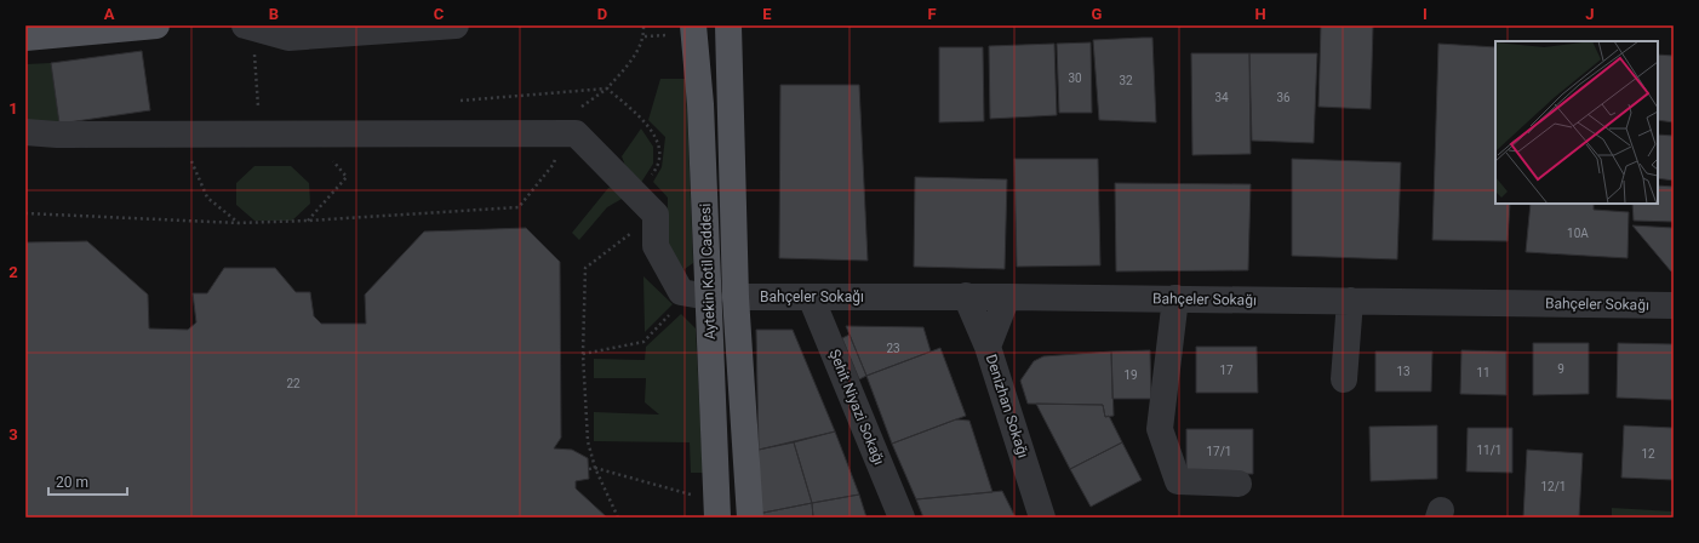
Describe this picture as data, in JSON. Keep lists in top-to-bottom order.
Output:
{
  "streets": {
    "main road": ["Aytekin Kotil Caddesi"],
    "street": ["Bahçeler Sokağı", "Denizhan Sokağı", "Şehit Niyazi Sokağı"]
  },
  "crossings": [
    ["Aytekin Kotil Caddesi", "Bahçeler Sokağı"],
    ["Bahçeler Sokağı", "Denizhan Sokağı"],
    ["Bahçeler Sokağı", "Şehit Niyazi Sokağı"]
  ],
  "house_numbers": [
    "30",
    "32",
    "34",
    "36",
    "10A",
    "23",
    "9",
    "17",
    "13",
    "11",
    "19",
    "22",
    "11/1",
    "17/1",
    "12",
    "12/1"
  ],
  "scale_bar": "20 m",
  "grid": {
    "columns": [
      "A",
      "B",
      "C",
      "D",
      "E",
      "F",
      "G",
      "H",
      "I",
      "J"
    ],
    "rows": ["1", "2", "3"]
  }
}
